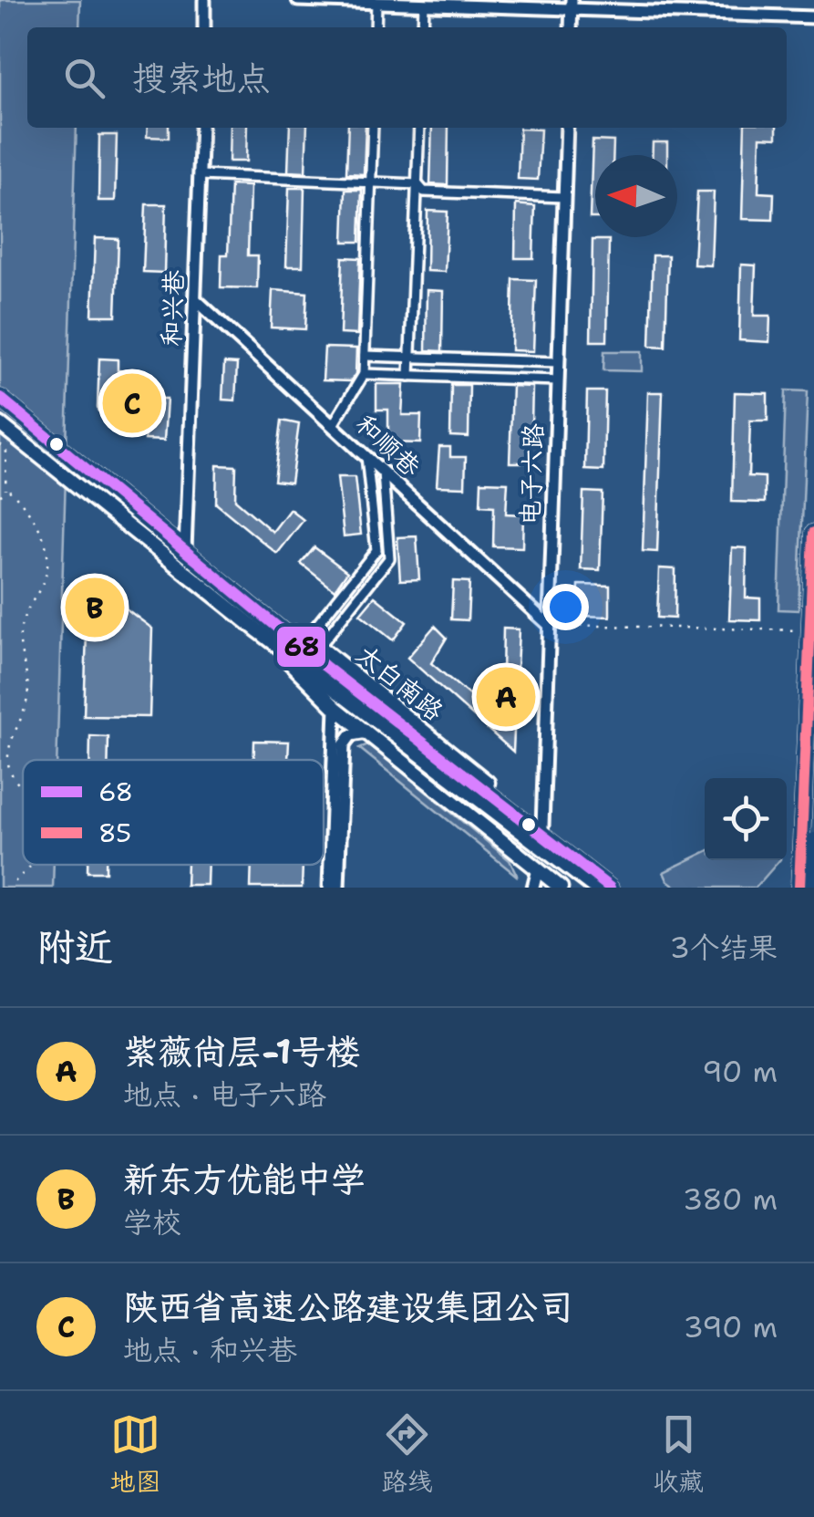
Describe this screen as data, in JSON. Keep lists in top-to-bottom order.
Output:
{
  "streets": {
    "main road": ["太白南路"],
    "street": ["和兴巷", "和顺巷", "电子六路"]
  },
  "crossings": [
    ["和兴巷", "和顺巷"],
    ["和兴巷", "太白南路"],
    ["和顺巷", "电子六路"],
    ["电子六路", "太白南路"]
  ],
  "lines": ["transit line 68", "transit line 85"],
  "legend": ["68", "85"],
  "north": "left",
  "page": {
    "search": "搜索地点",
    "pins": ["C", "B", "A"],
    "heading": ["附近", "3个结果"],
    "list": [
      {
        "mark": "A",
        "name": "紫薇尚层-1号楼",
        "note": "地点 · 电子六路",
        "value": "90 m"
      },
      {
        "mark": "B",
        "name": "新东方优能中学",
        "note": "学校",
        "value": "380 m"
      },
      {
        "mark": "C",
        "name": "陕西省高速公路建设集团公司",
        "note": "地点 · 和兴巷",
        "value": "390 m"
      }
    ],
    "nav": ["地图", "路线", "收藏"]
  }
}
